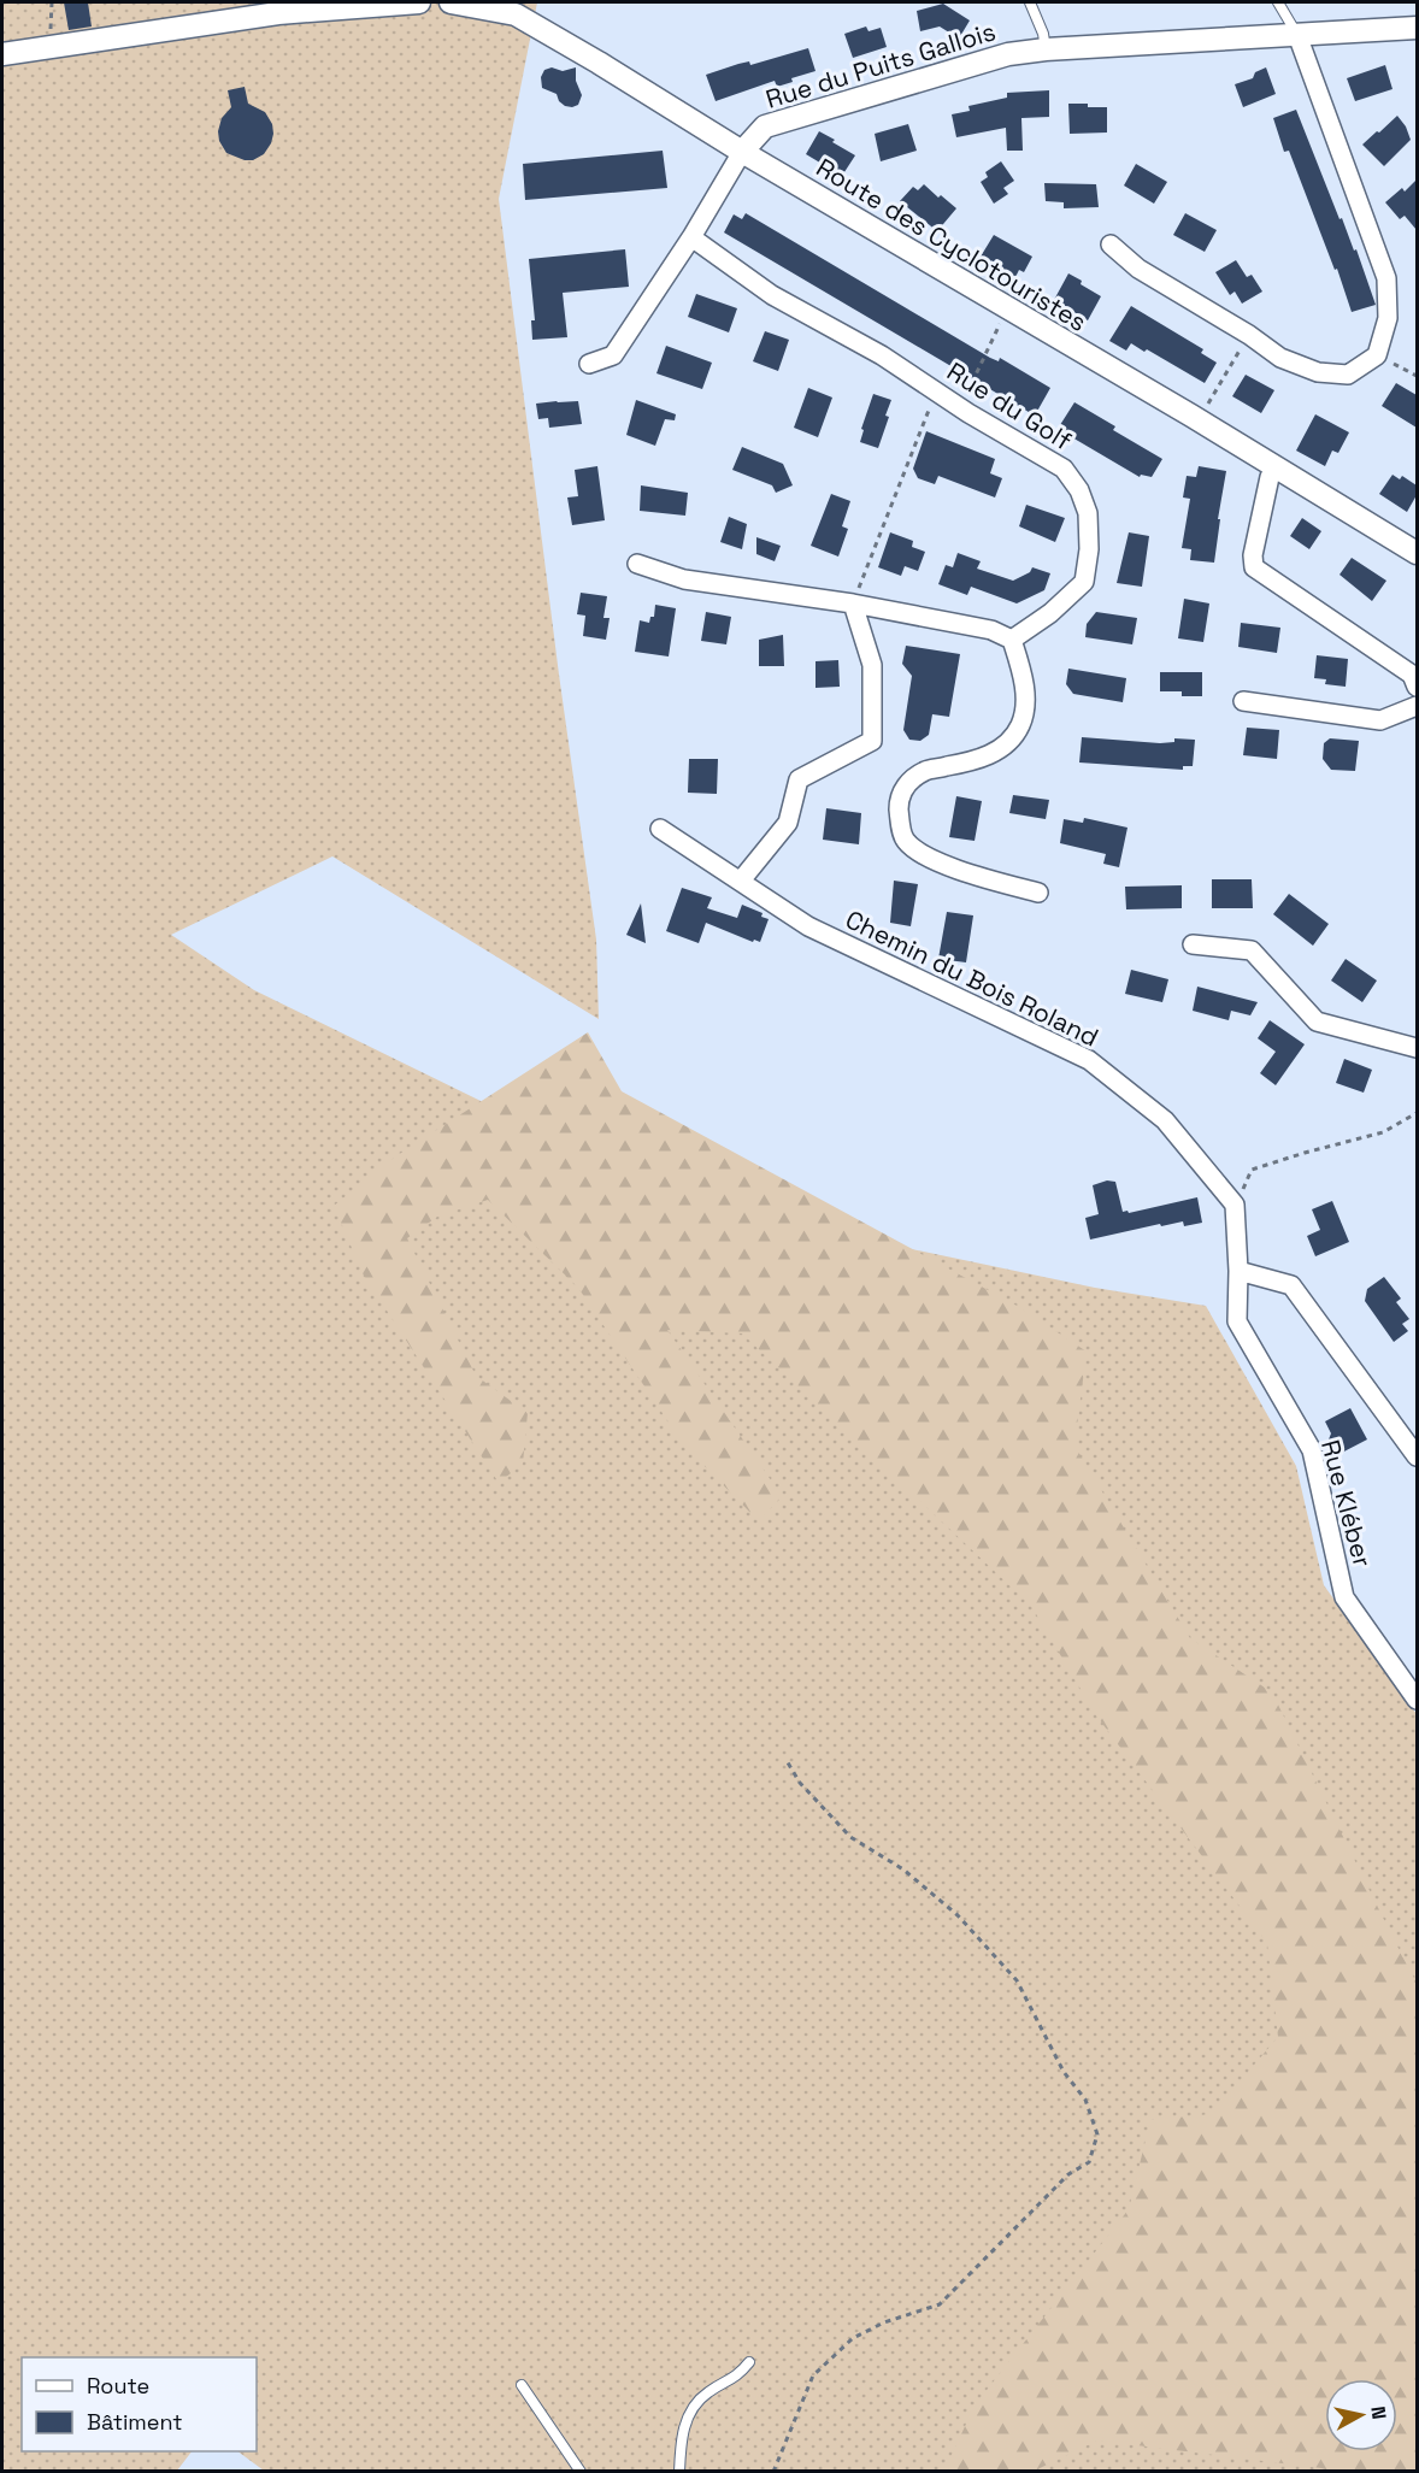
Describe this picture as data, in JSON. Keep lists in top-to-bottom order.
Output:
{
  "streets": {
    "street": [
      "Rue du Puits Gallois",
      "Route des Cyclotouristes",
      "Rue du Golf",
      "Chemin du Bois Roland",
      "Rue Kléber"
    ]
  },
  "crossings": [
    ["Rue du Puits Gallois", "Route des Cyclotouristes"],
    ["Chemin du Bois Roland", "Rue Kléber"]
  ],
  "legend": ["Route", "Bâtiment"],
  "north": "right"
}
